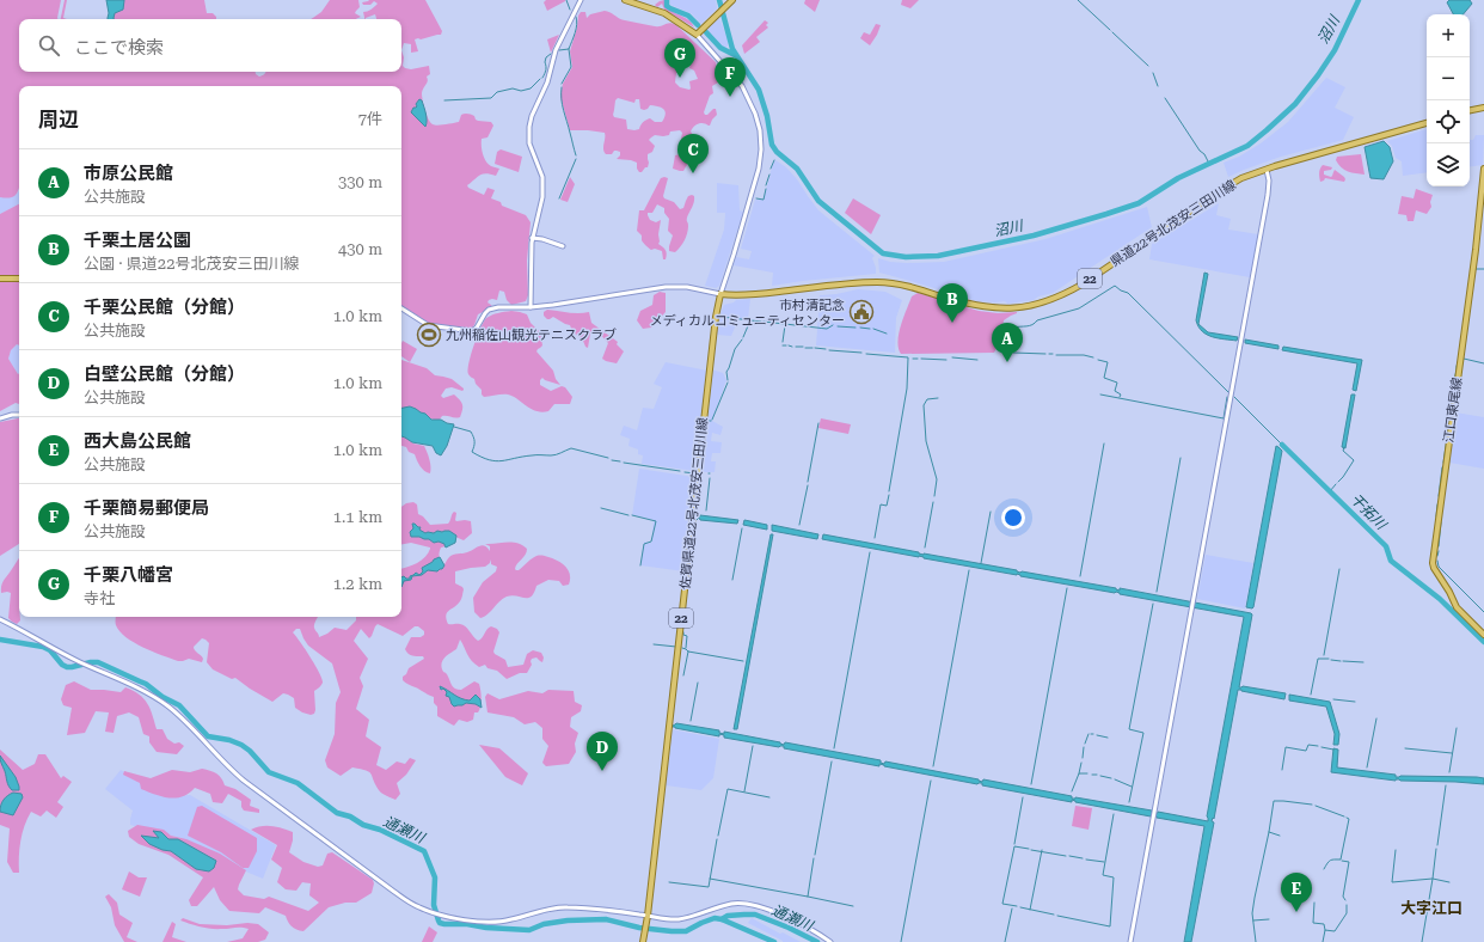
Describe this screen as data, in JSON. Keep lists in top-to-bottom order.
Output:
{
  "streets": {
    "main road": [
      "県道22号北茂安三田川線",
      "22",
      "江口東尾線",
      "佐賀県道22号北茂安三田川線"
    ]
  },
  "crossings": [
    ["県道22号北茂安三田川線", "佐賀県道22号北茂安三田川線"]
  ],
  "districts": ["大字江口"],
  "water": ["沼川", "干拓川", "通瀬川"],
  "places": {
    "public building": ["市村清記念 メディカルコミュニティセンター"],
    "sports": ["九州稲佐山観光テニスクラブ"]
  },
  "page": {
    "map_buttons": ["+", "−"],
    "search": "ここで検索",
    "pins": [
      "G",
      "F",
      "C",
      "B",
      "A",
      "D",
      "E"
    ],
    "heading": ["周辺", "7件"],
    "list": [
      {
        "mark": "A",
        "name": "市原公民館",
        "note": "公共施設",
        "value": "330 m"
      },
      {
        "mark": "B",
        "name": "千栗土居公園",
        "note": "公園 · 県道22号北茂安三田川線",
        "value": "430 m"
      },
      {
        "mark": "C",
        "name": "千栗公民館（分館）",
        "note": "公共施設",
        "value": "1.0 km"
      },
      {
        "mark": "D",
        "name": "白壁公民館（分館）",
        "note": "公共施設",
        "value": "1.0 km"
      },
      {
        "mark": "E",
        "name": "西大島公民館",
        "note": "公共施設",
        "value": "1.0 km"
      },
      {
        "mark": "F",
        "name": "千栗簡易郵便局",
        "note": "公共施設",
        "value": "1.1 km"
      },
      {
        "mark": "G",
        "name": "千栗八幡宮",
        "note": "寺社",
        "value": "1.2 km"
      }
    ]
  }
}
